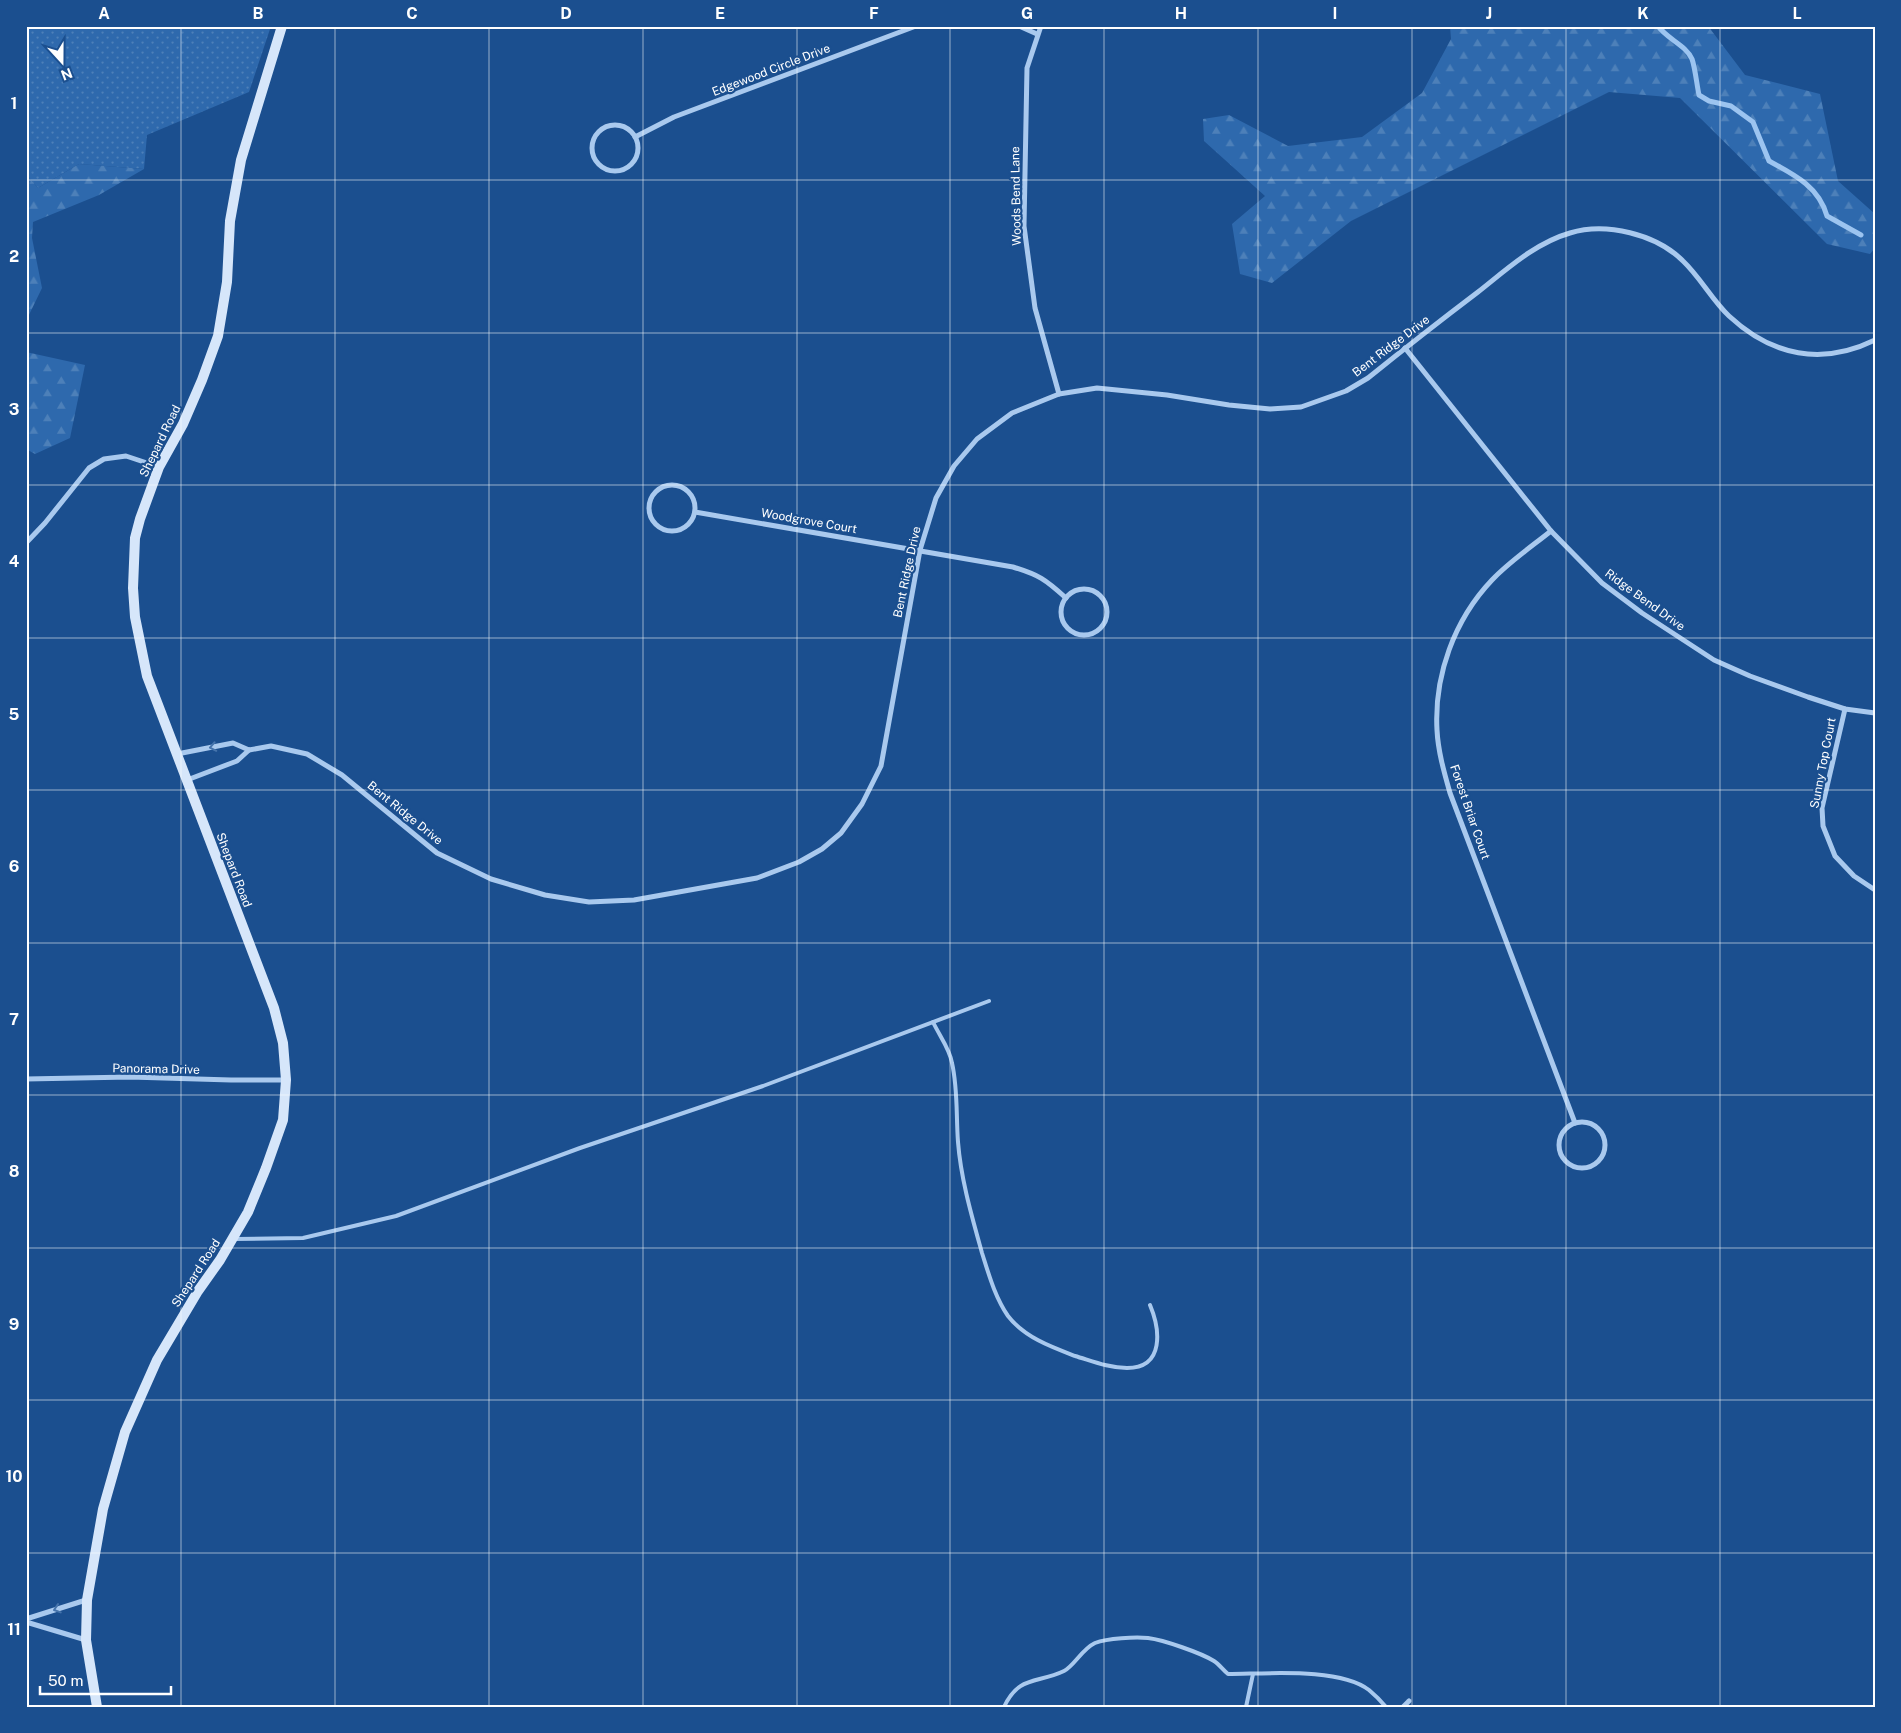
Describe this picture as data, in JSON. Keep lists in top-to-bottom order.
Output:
{
  "streets": {
    "street": [
      "Edgewood Circle Drive",
      "Woods Bend Lane",
      "Bent Ridge Drive",
      "Shepard Road",
      "Woodgrove Court",
      "Ridge Bend Drive",
      "Sunny Top Court",
      "Forest Briar Court",
      "Panorama Drive"
    ]
  },
  "crossings": [
    ["Woods Bend Lane", "Bent Ridge Drive"],
    ["Bent Ridge Drive", "Shepard Road"],
    ["Bent Ridge Drive", "Woodgrove Court"],
    ["Bent Ridge Drive", "Ridge Bend Drive"],
    ["Shepard Road", "Panorama Drive"],
    ["Ridge Bend Drive", "Sunny Top Court"],
    ["Ridge Bend Drive", "Forest Briar Court"]
  ],
  "scale_bar": "50 m",
  "north": "bottom",
  "grid": {
    "columns": [
      "A",
      "B",
      "C",
      "D",
      "E",
      "F",
      "G",
      "H",
      "I",
      "J",
      "K",
      "L"
    ],
    "rows": [
      "1",
      "2",
      "3",
      "4",
      "5",
      "6",
      "7",
      "8",
      "9",
      "10",
      "11"
    ]
  }
}
